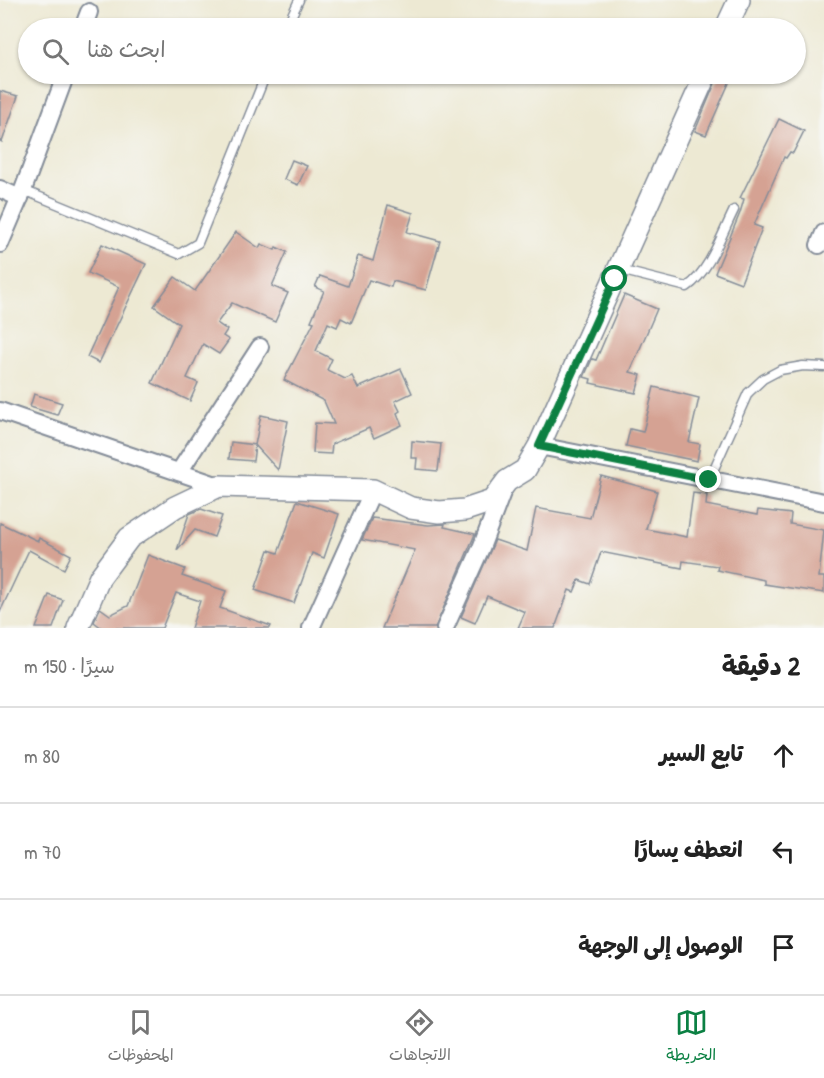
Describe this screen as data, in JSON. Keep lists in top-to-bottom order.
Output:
{
  "page": {
    "search": "ابحث هنا",
    "heading": ["2 دقيقة", "سيرًا · 150 m"],
    "list": [
      ["تابع السير", "80 m"],
      ["انعطف يسارًا", "70 m"],
      "الوصول إلى الوجهة"
    ],
    "nav": ["الخريطة", "الاتجاهات", "المحفوظات"]
  }
}
